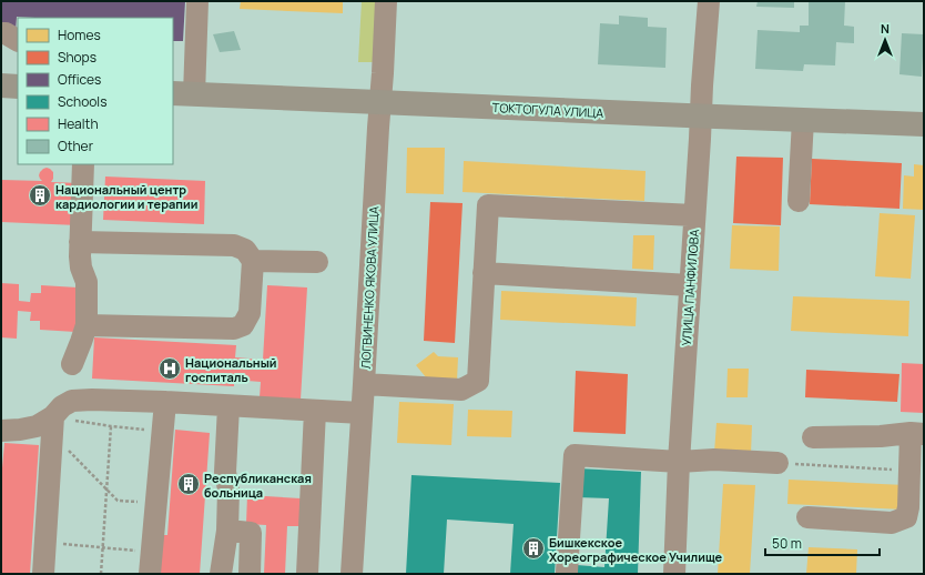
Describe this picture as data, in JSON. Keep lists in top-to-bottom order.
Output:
{
  "streets": {
    "main road": ["ТОКТОГУЛА УЛИЦА"],
    "street": ["ЛОГВИНЕНКО ЯКОВА УЛИЦА", "УЛИЦА ПАНФИЛОВА"]
  },
  "crossings": [
    ["ТОКТОГУЛА УЛИЦА", "ЛОГВИНЕНКО ЯКОВА УЛИЦА"],
    ["ТОКТОГУЛА УЛИЦА", "УЛИЦА ПАНФИЛОВА"]
  ],
  "places": {
    "building": ["Национальный центр кардиологии и терапии", "Республиканская больница", "Бишкекское Хореографическое Училище"],
    "hospital": ["Национальный госпиталь"]
  },
  "legend": [
    "Homes",
    "Shops",
    "Offices",
    "Schools",
    "Health",
    "Other"
  ],
  "scale_bar": "50 m",
  "north": "top"
}
